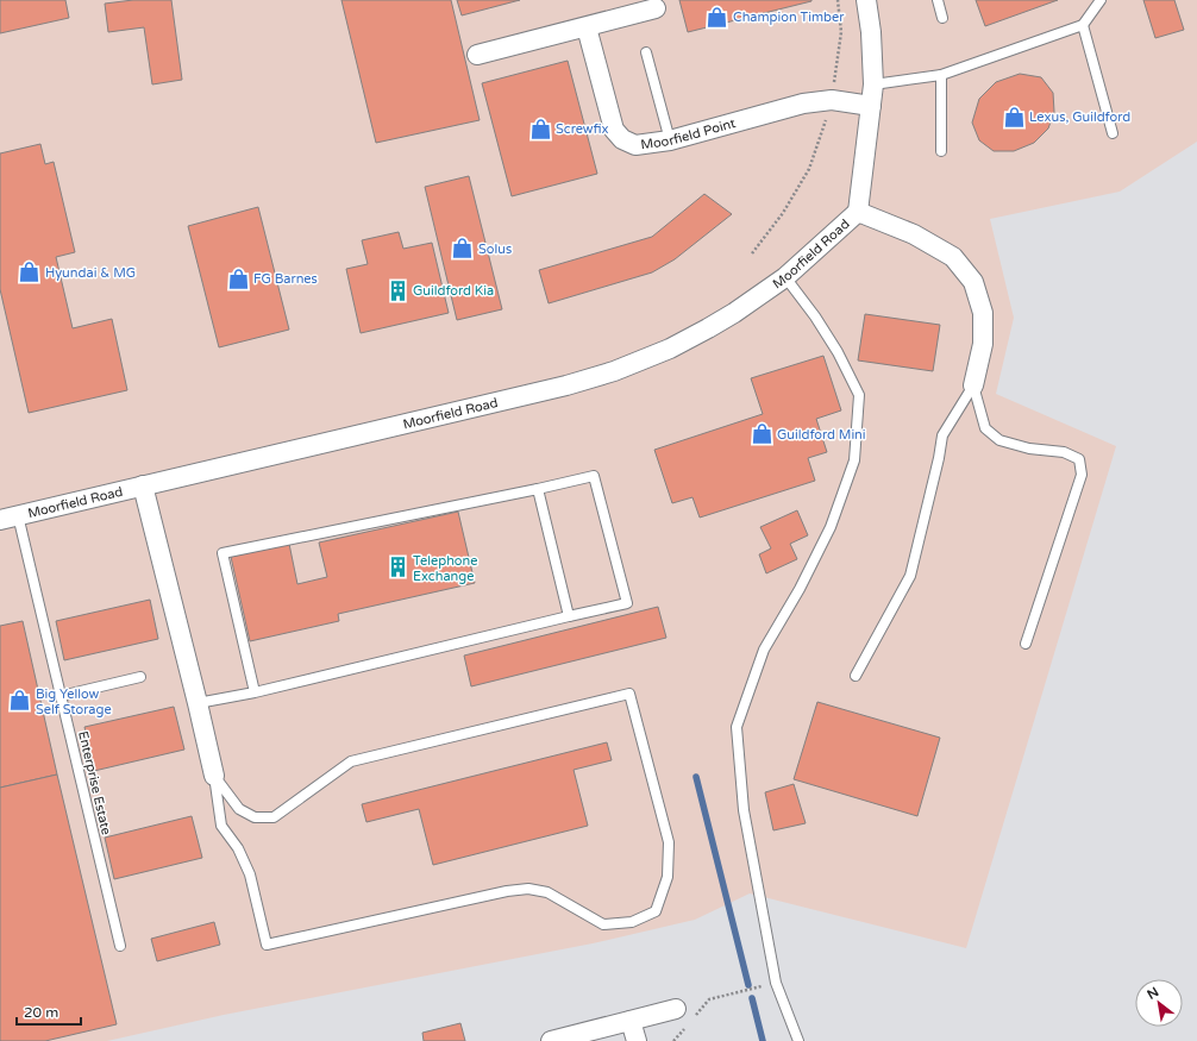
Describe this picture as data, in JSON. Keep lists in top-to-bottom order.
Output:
{
  "streets": {
    "street": ["Moorfield Point", "Moorfield Road"],
    "lane": ["Enterprise Estate"]
  },
  "crossings": [
    ["Moorfield Road", "Enterprise Estate"]
  ],
  "places": {
    "shop": [
      "Champion Timber",
      "Lexus, Guildford",
      "Screwfix",
      "Solus",
      "Hyundai & MG",
      "FG Barnes",
      "Guildford Mini",
      "Big Yellow Self Storage"
    ],
    "building": ["Guildford Kia", "Telephone Exchange"]
  },
  "scale_bar": "20 m",
  "north": "top left"
}
